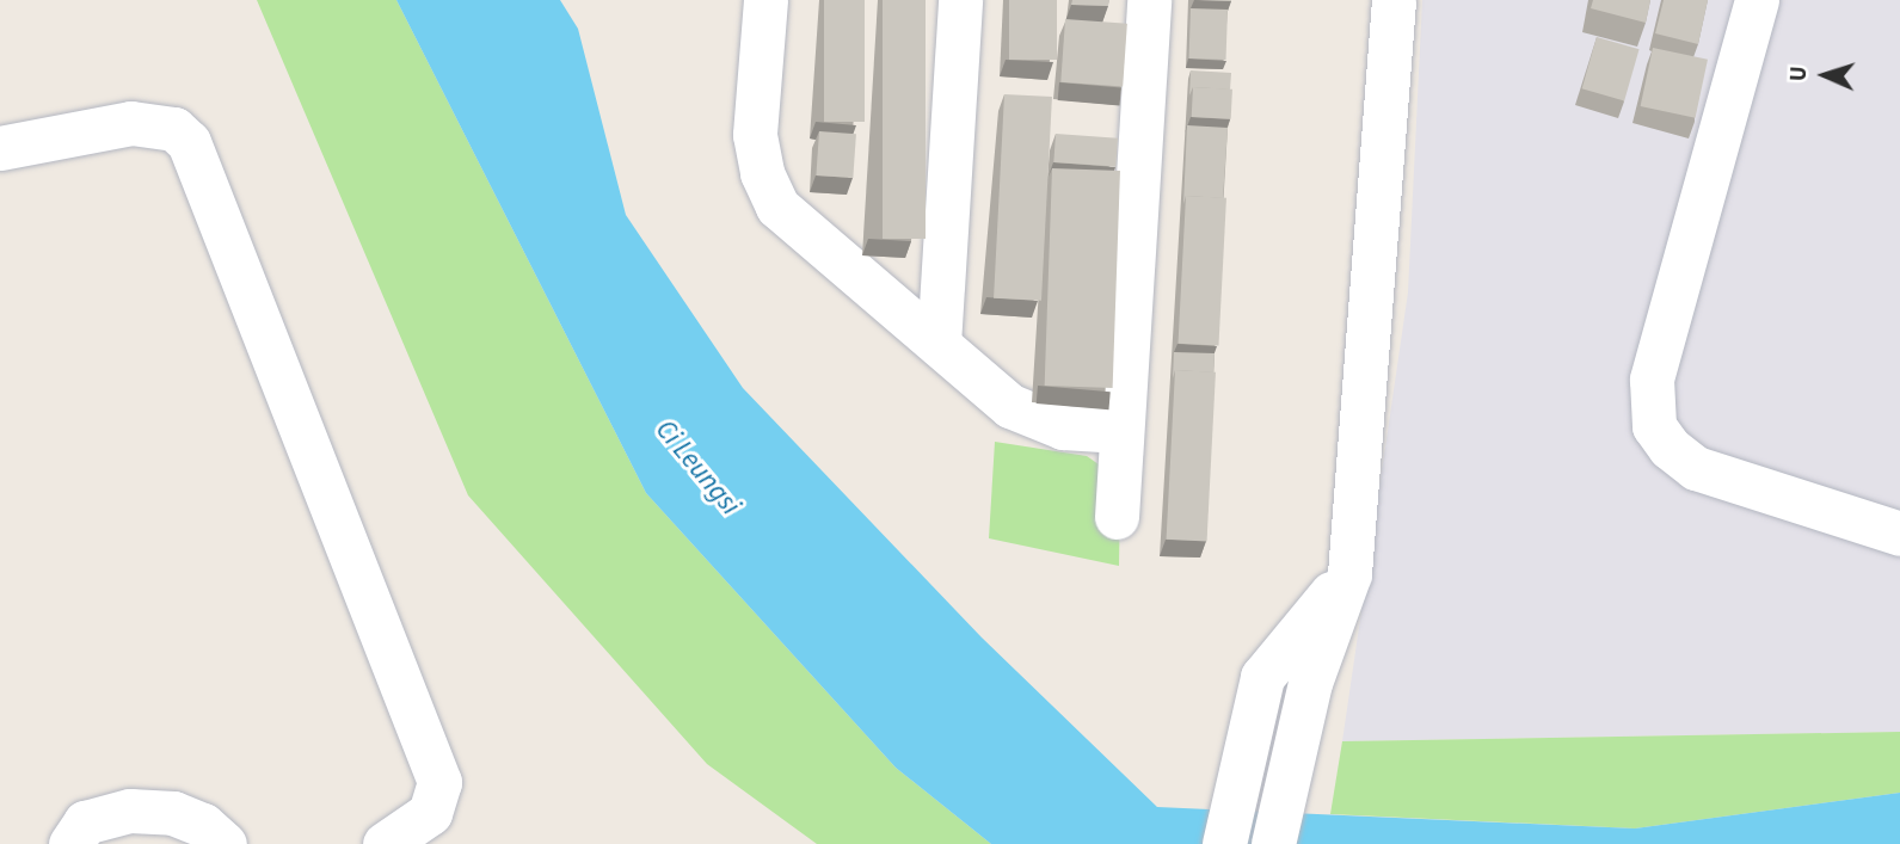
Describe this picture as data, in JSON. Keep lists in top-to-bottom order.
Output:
{
  "water": ["Ci Leungsi"],
  "north": "left"
}
